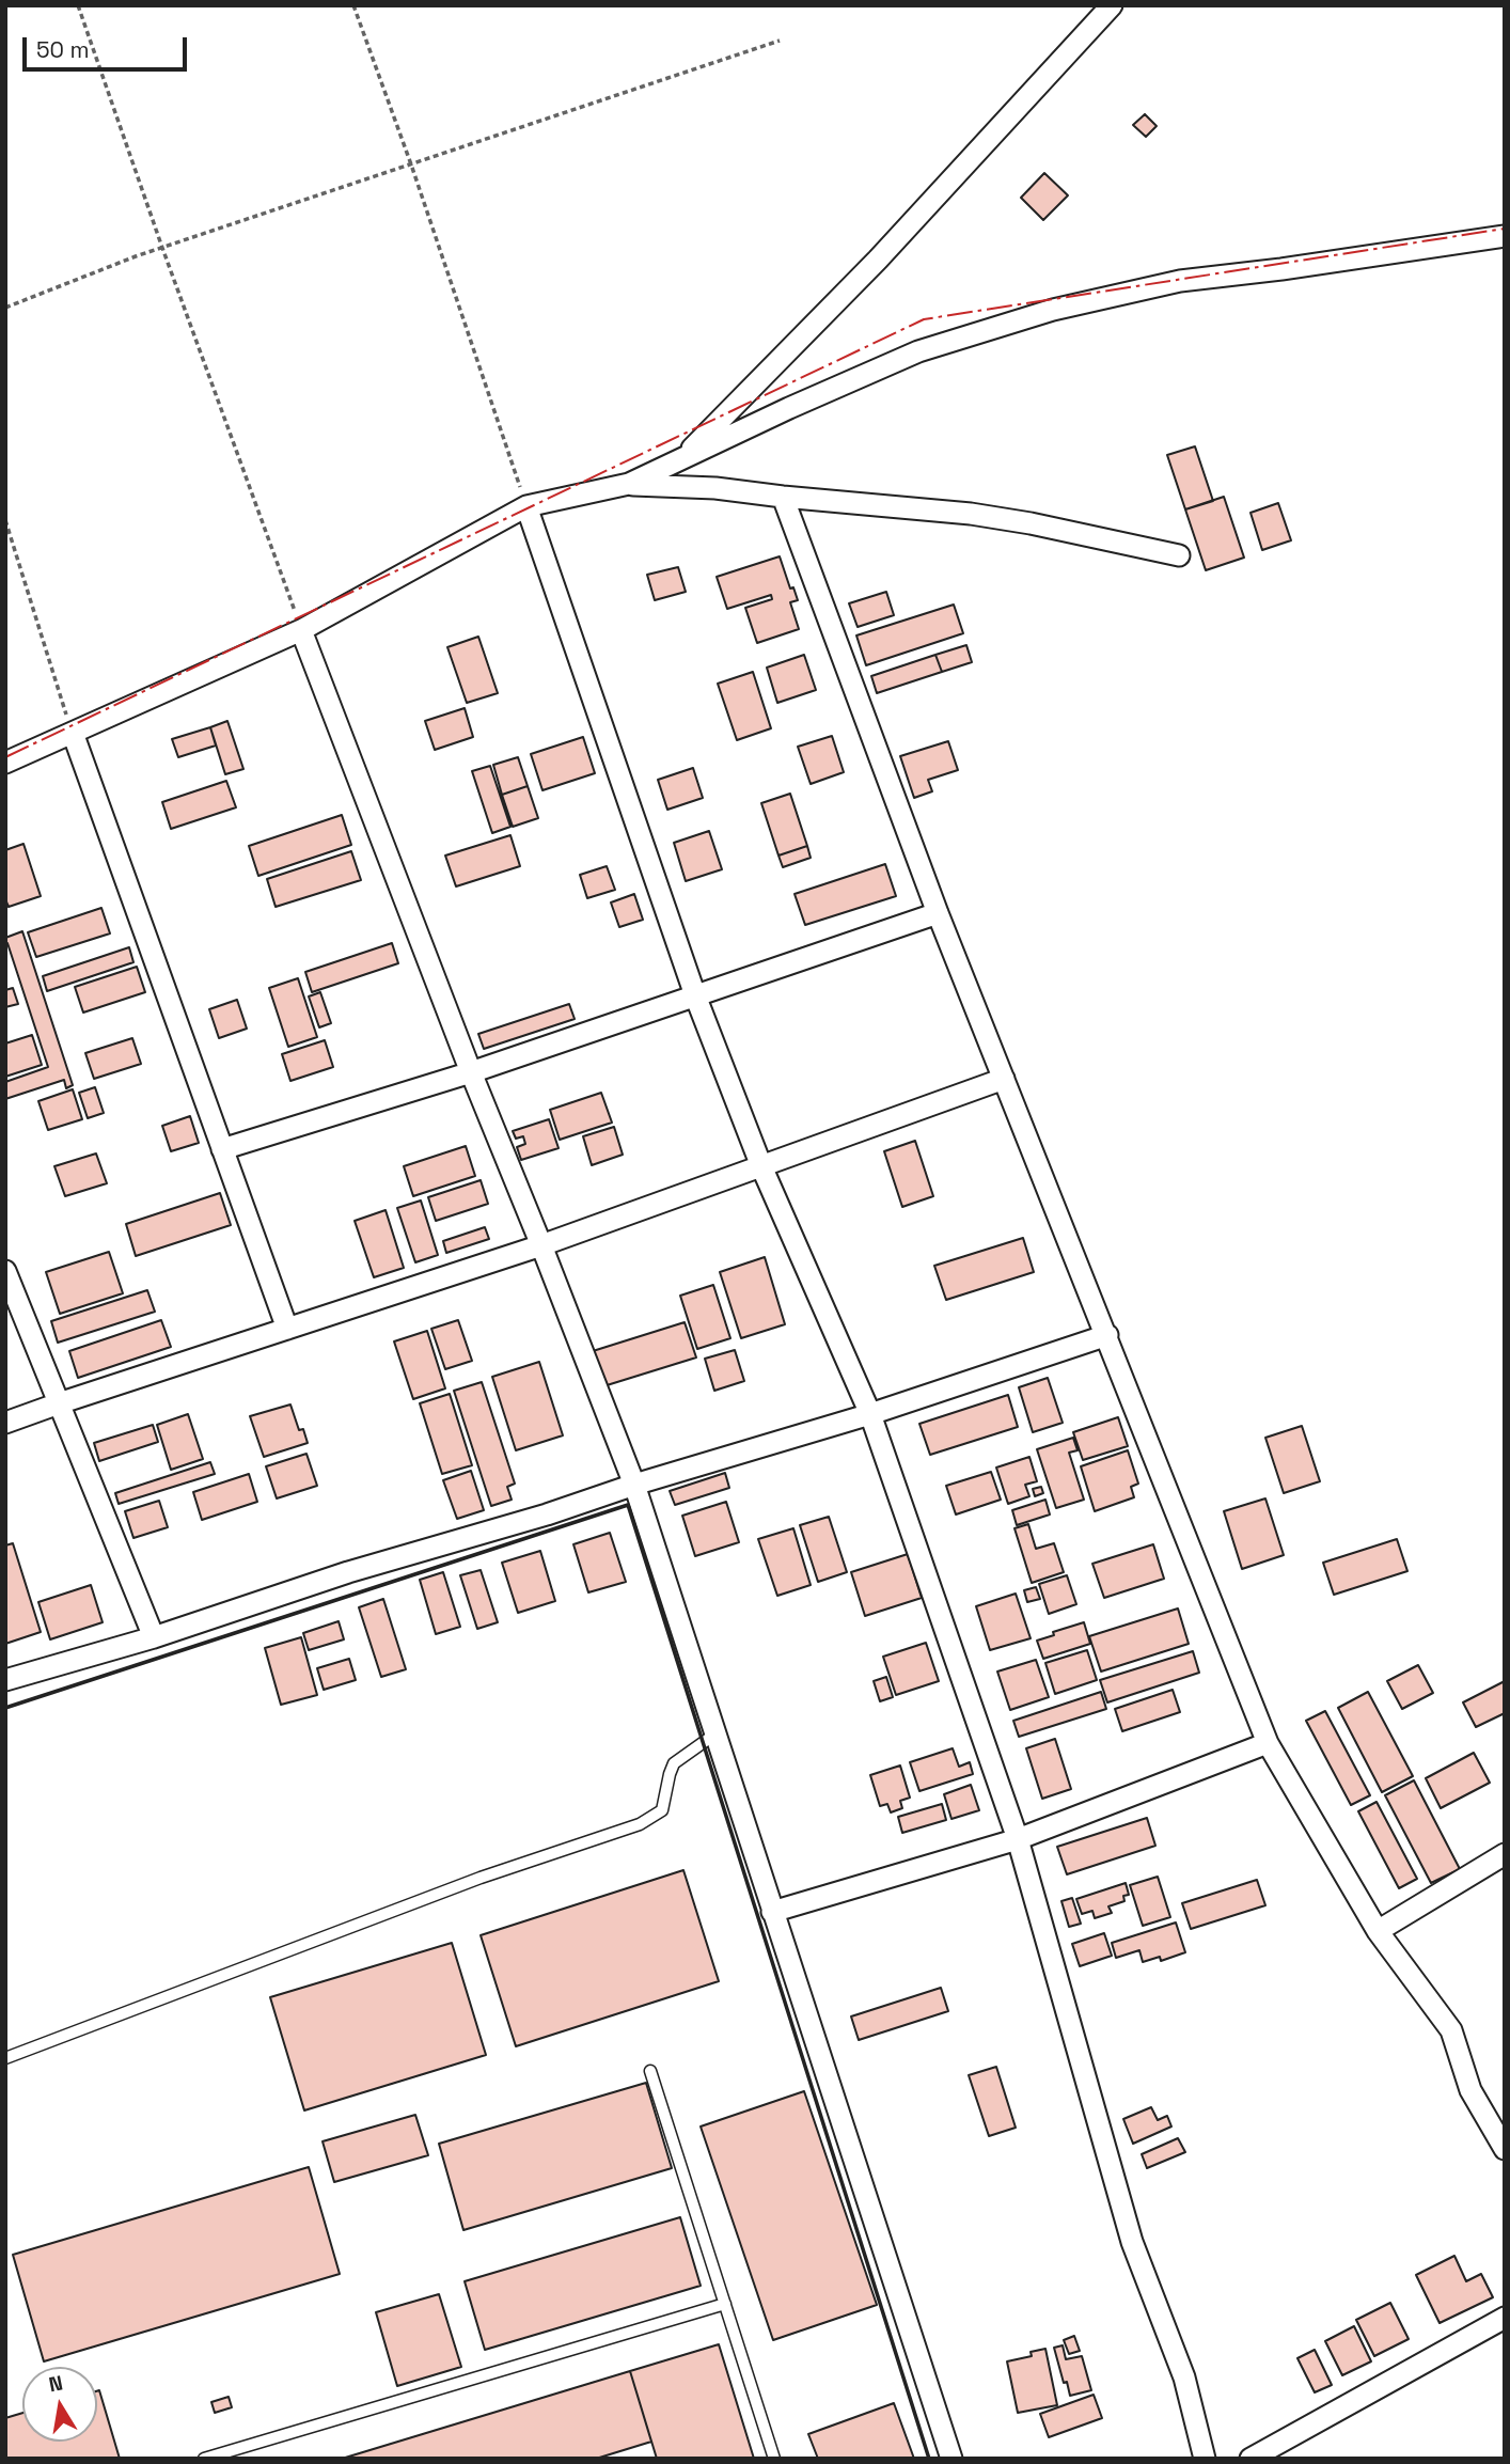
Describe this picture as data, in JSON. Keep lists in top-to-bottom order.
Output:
{
  "scale_bar": "50 m",
  "north": "top"
}
